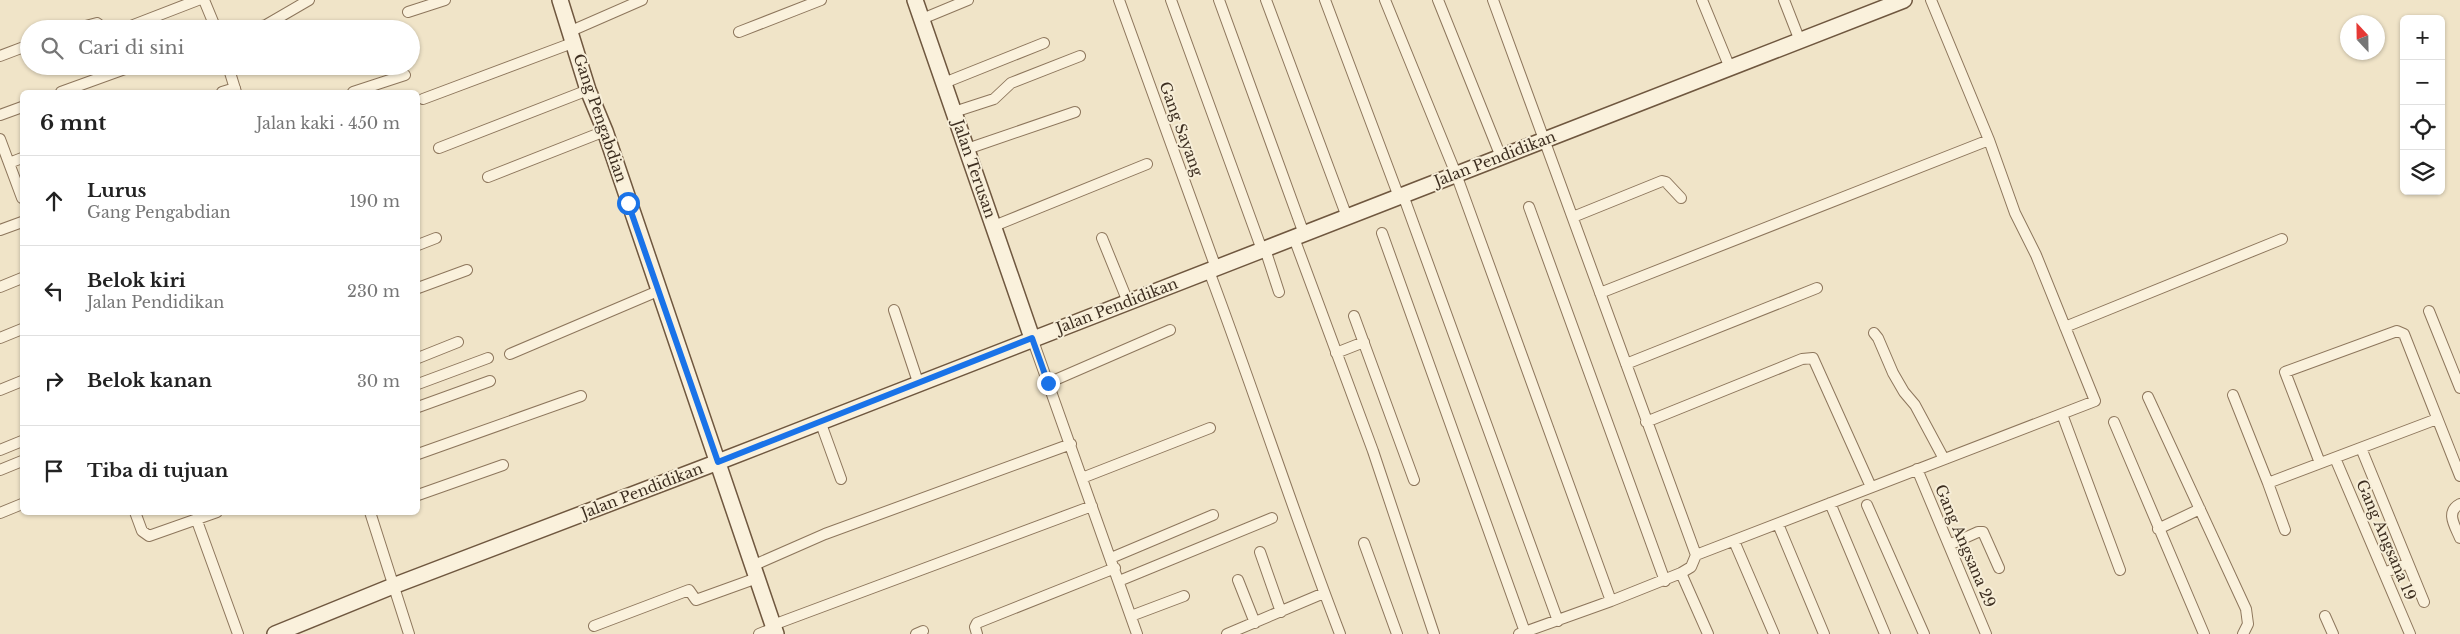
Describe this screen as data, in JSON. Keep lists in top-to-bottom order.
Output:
{
  "streets": {
    "main road": ["Gang Pengabdian", "Jalan Pendidikan", "Jalan Terusan"],
    "street": ["Gang Sayang", "Gang Angsana 19", "Gang Angsana 29"]
  },
  "crossings": [
    ["Gang Pengabdian", "Jalan Pendidikan"],
    ["Gang Sayang", "Jalan Pendidikan"],
    ["Jalan Pendidikan", "Jalan Terusan"]
  ],
  "north": "top",
  "page": {
    "map_buttons": ["+", "−"],
    "search": "Cari di sini",
    "heading": ["6 mnt", "Jalan kaki · 450 m"],
    "list": [
      ["Lurus", "Gang Pengabdian", "190 m"],
      ["Belok kiri", "Jalan Pendidikan", "230 m"],
      ["Belok kanan", "30 m"],
      "Tiba di tujuan"
    ]
  }
}
